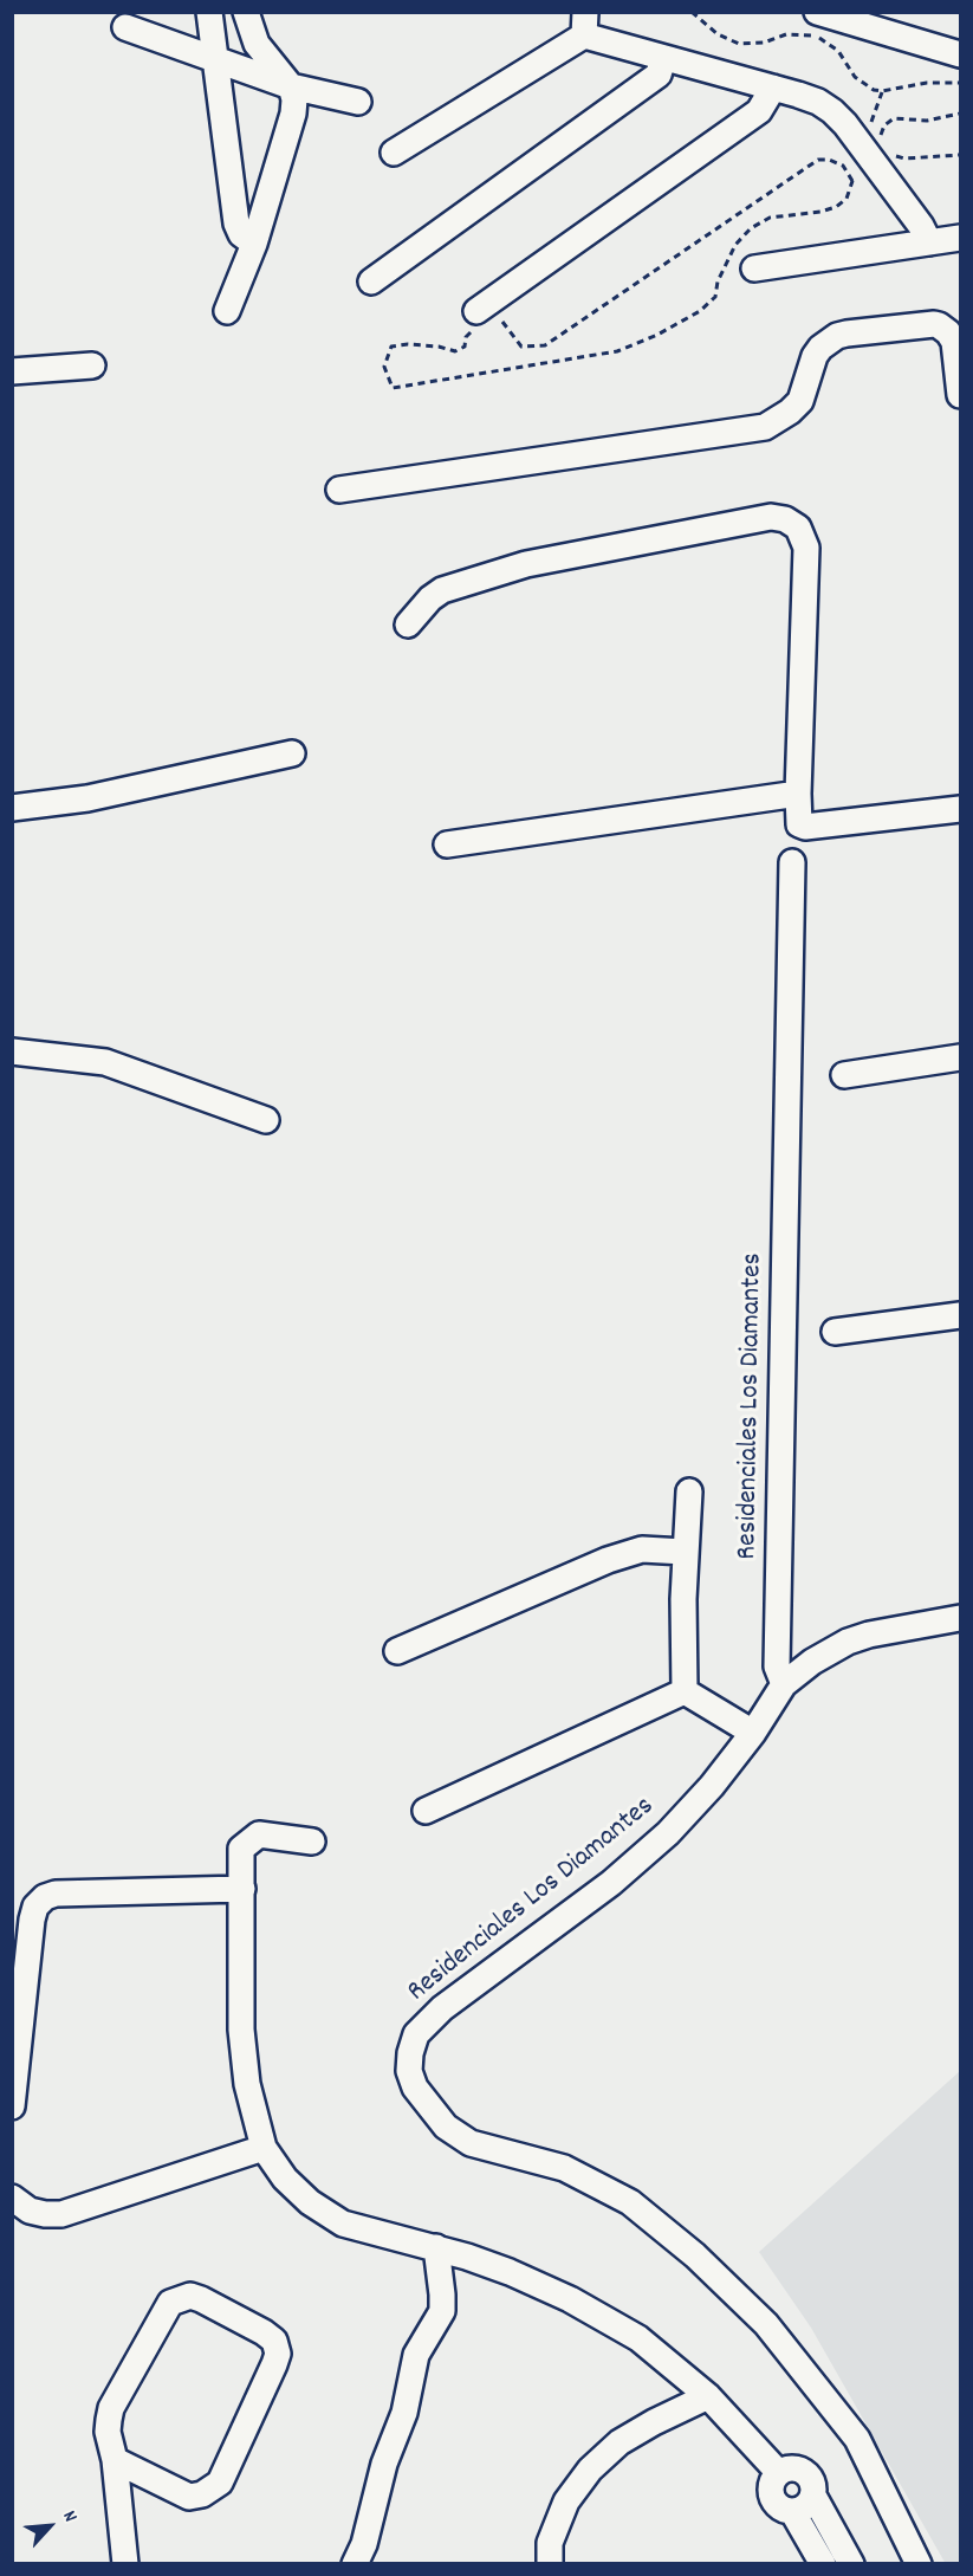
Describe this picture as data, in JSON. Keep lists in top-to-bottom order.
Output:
{
  "streets": {
    "street": ["Residenciales Los Diamantes"]
  },
  "north": "top right"
}
